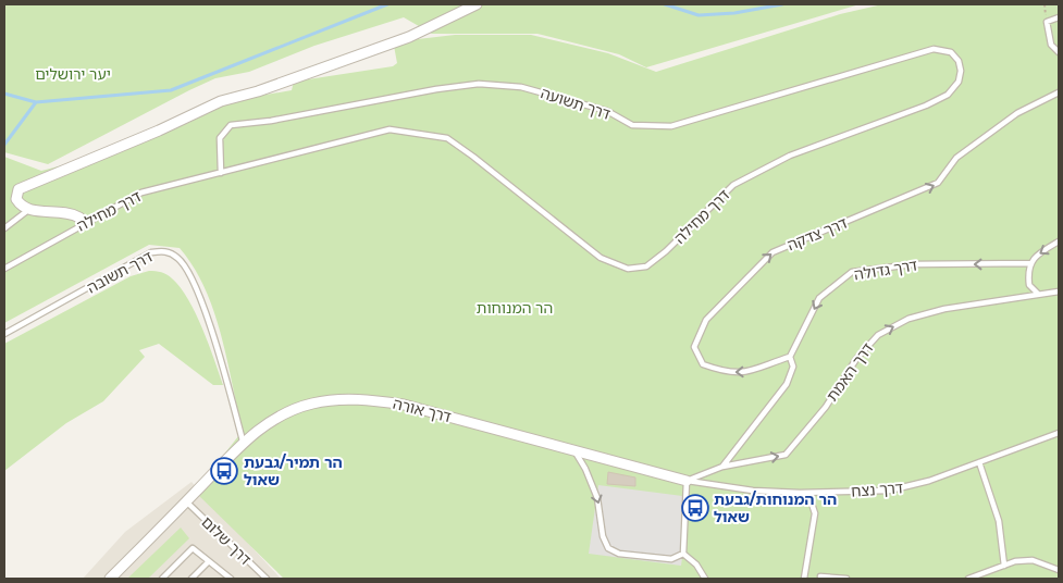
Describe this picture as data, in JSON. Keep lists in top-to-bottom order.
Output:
{
  "streets": {
    "street": ["דרך אורה"],
    "lane": [
      "דרך תשועה",
      "דרך מחילה",
      "דרך צדקה",
      "דרך גדולה",
      "דרך תשובה",
      "דרך האמת",
      "דרך נצח",
      "דרך שלום"
    ]
  },
  "crossings": [
    ["דרך תשועה", "דרך מחילה"],
    ["דרך צדקה", "דרך גדולה"],
    ["דרך גדולה", "דרך האמת"],
    ["דרך תשובה", "דרך אורה"],
    ["דרך אורה", "דרך נצח"],
    ["דרך אורה", "דרך שלום"]
  ],
  "one_way": ["דרך גדולה", "דרך האמת"],
  "parks": ["יער ירושלים", "הר המנוחות"],
  "places": {
    "bus stop": ["הר תמיר/גבעת שאול", "הר המנוחות/גבעת שאול"]
  }
}
